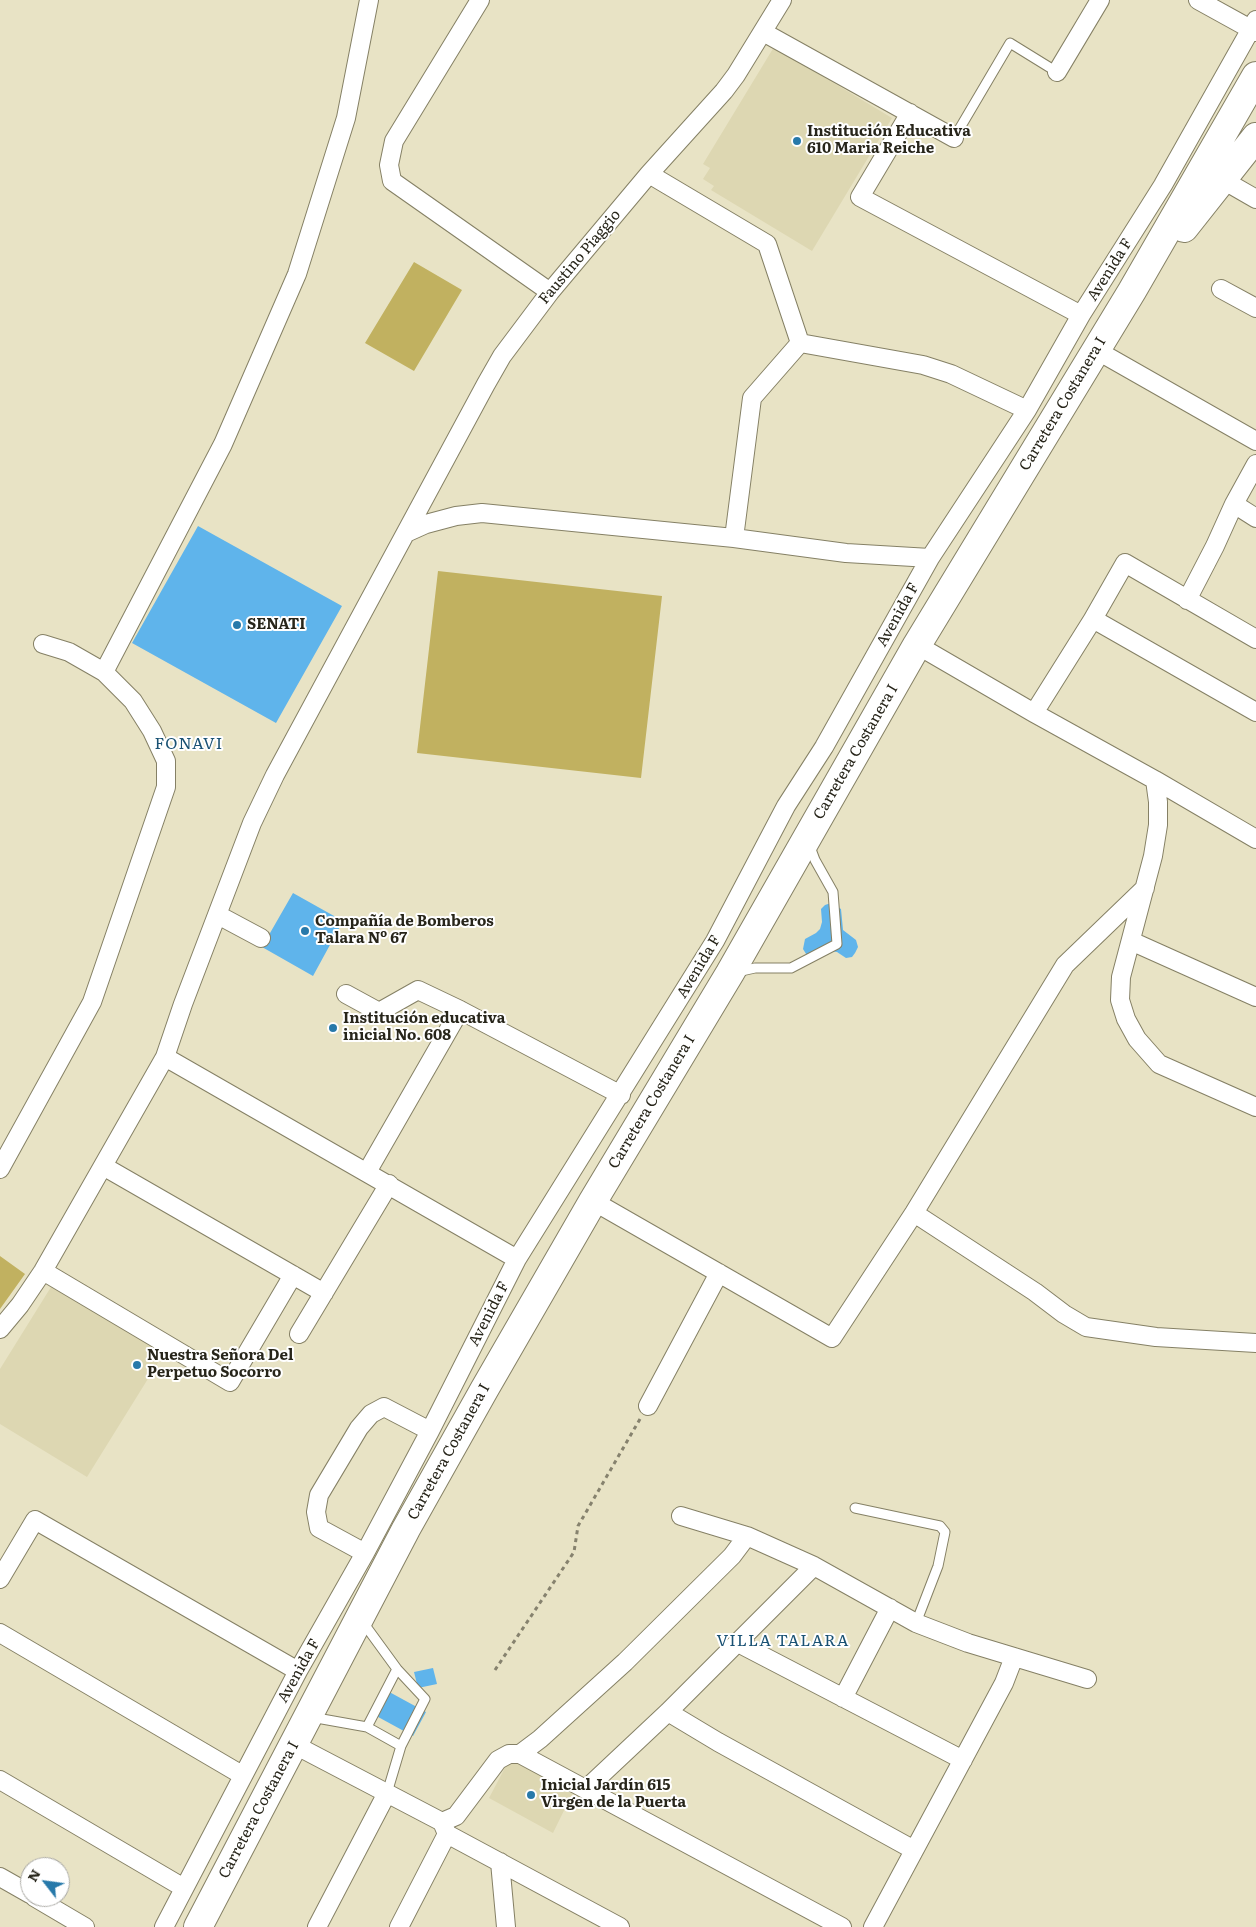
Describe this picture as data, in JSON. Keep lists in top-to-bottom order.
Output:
{
  "streets": {
    "main road": ["Carretera Costanera I"],
    "street": ["Faustino Piaggio", "Avenida F"]
  },
  "districts": ["FONAVI", "VILLA TALARA"],
  "places": [
    "Institución Educativa 610 Maria Reiche",
    "SENATI",
    "Compañía de Bomberos Talara Nº 67",
    "Institución educativa inicial No. 608",
    "Nuestra Señora Del Perpetuo Socorro",
    "Inicial Jardín 615 Virgen de la Puerta"
  ],
  "north": "top left"
}
